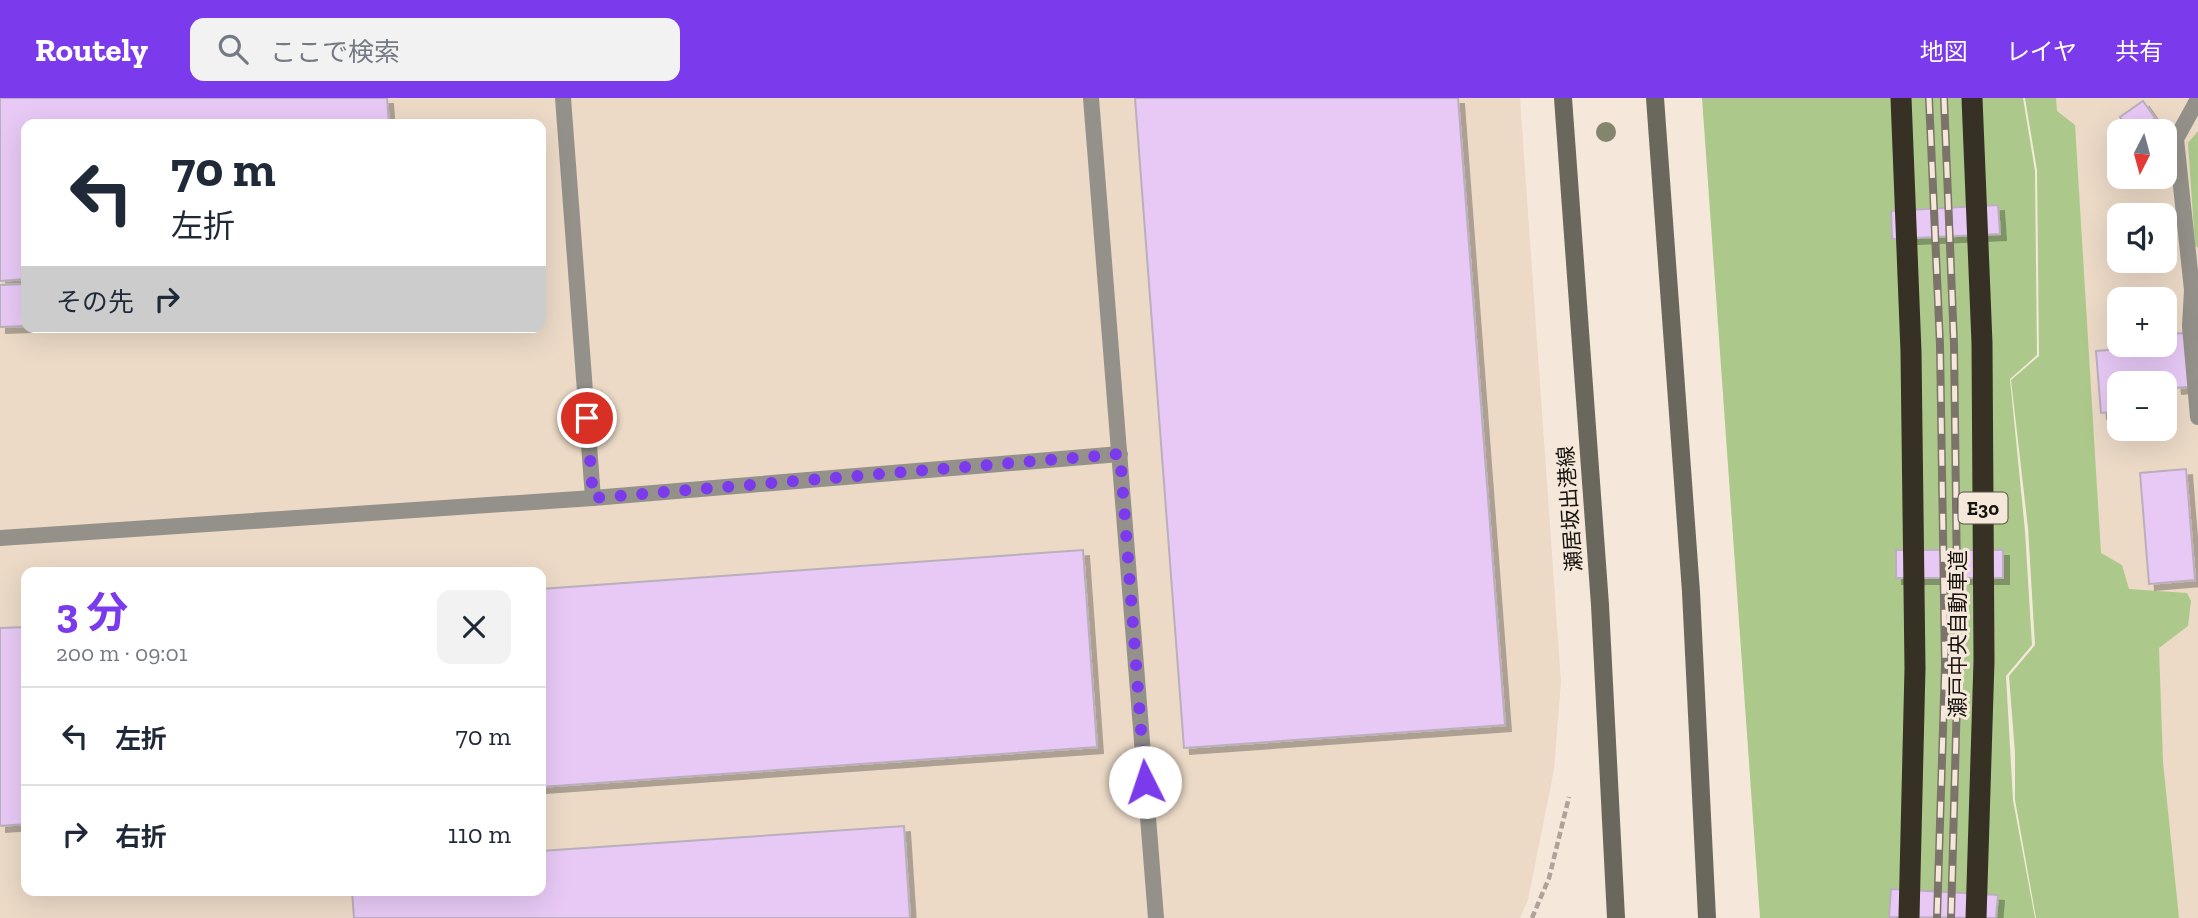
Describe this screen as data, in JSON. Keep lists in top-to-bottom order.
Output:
{
  "streets": {
    "highway": ["E30", "瀬戸中央自動車道"],
    "main road": ["瀬居坂出港線"]
  },
  "north": "bottom",
  "page": {
    "header": "Routely",
    "search": "ここで検索",
    "nav": ["地図", "レイヤ", "共有"],
    "map_buttons": ["+", "−"],
    "turn": ["70 m", "左折"],
    "then": "その先",
    "heading": ["3 分", "200 m · 09:01"],
    "list": [
      {
        "name": "左折",
        "value": "70 m"
      },
      {
        "name": "右折",
        "value": "110 m"
      }
    ]
  }
}
